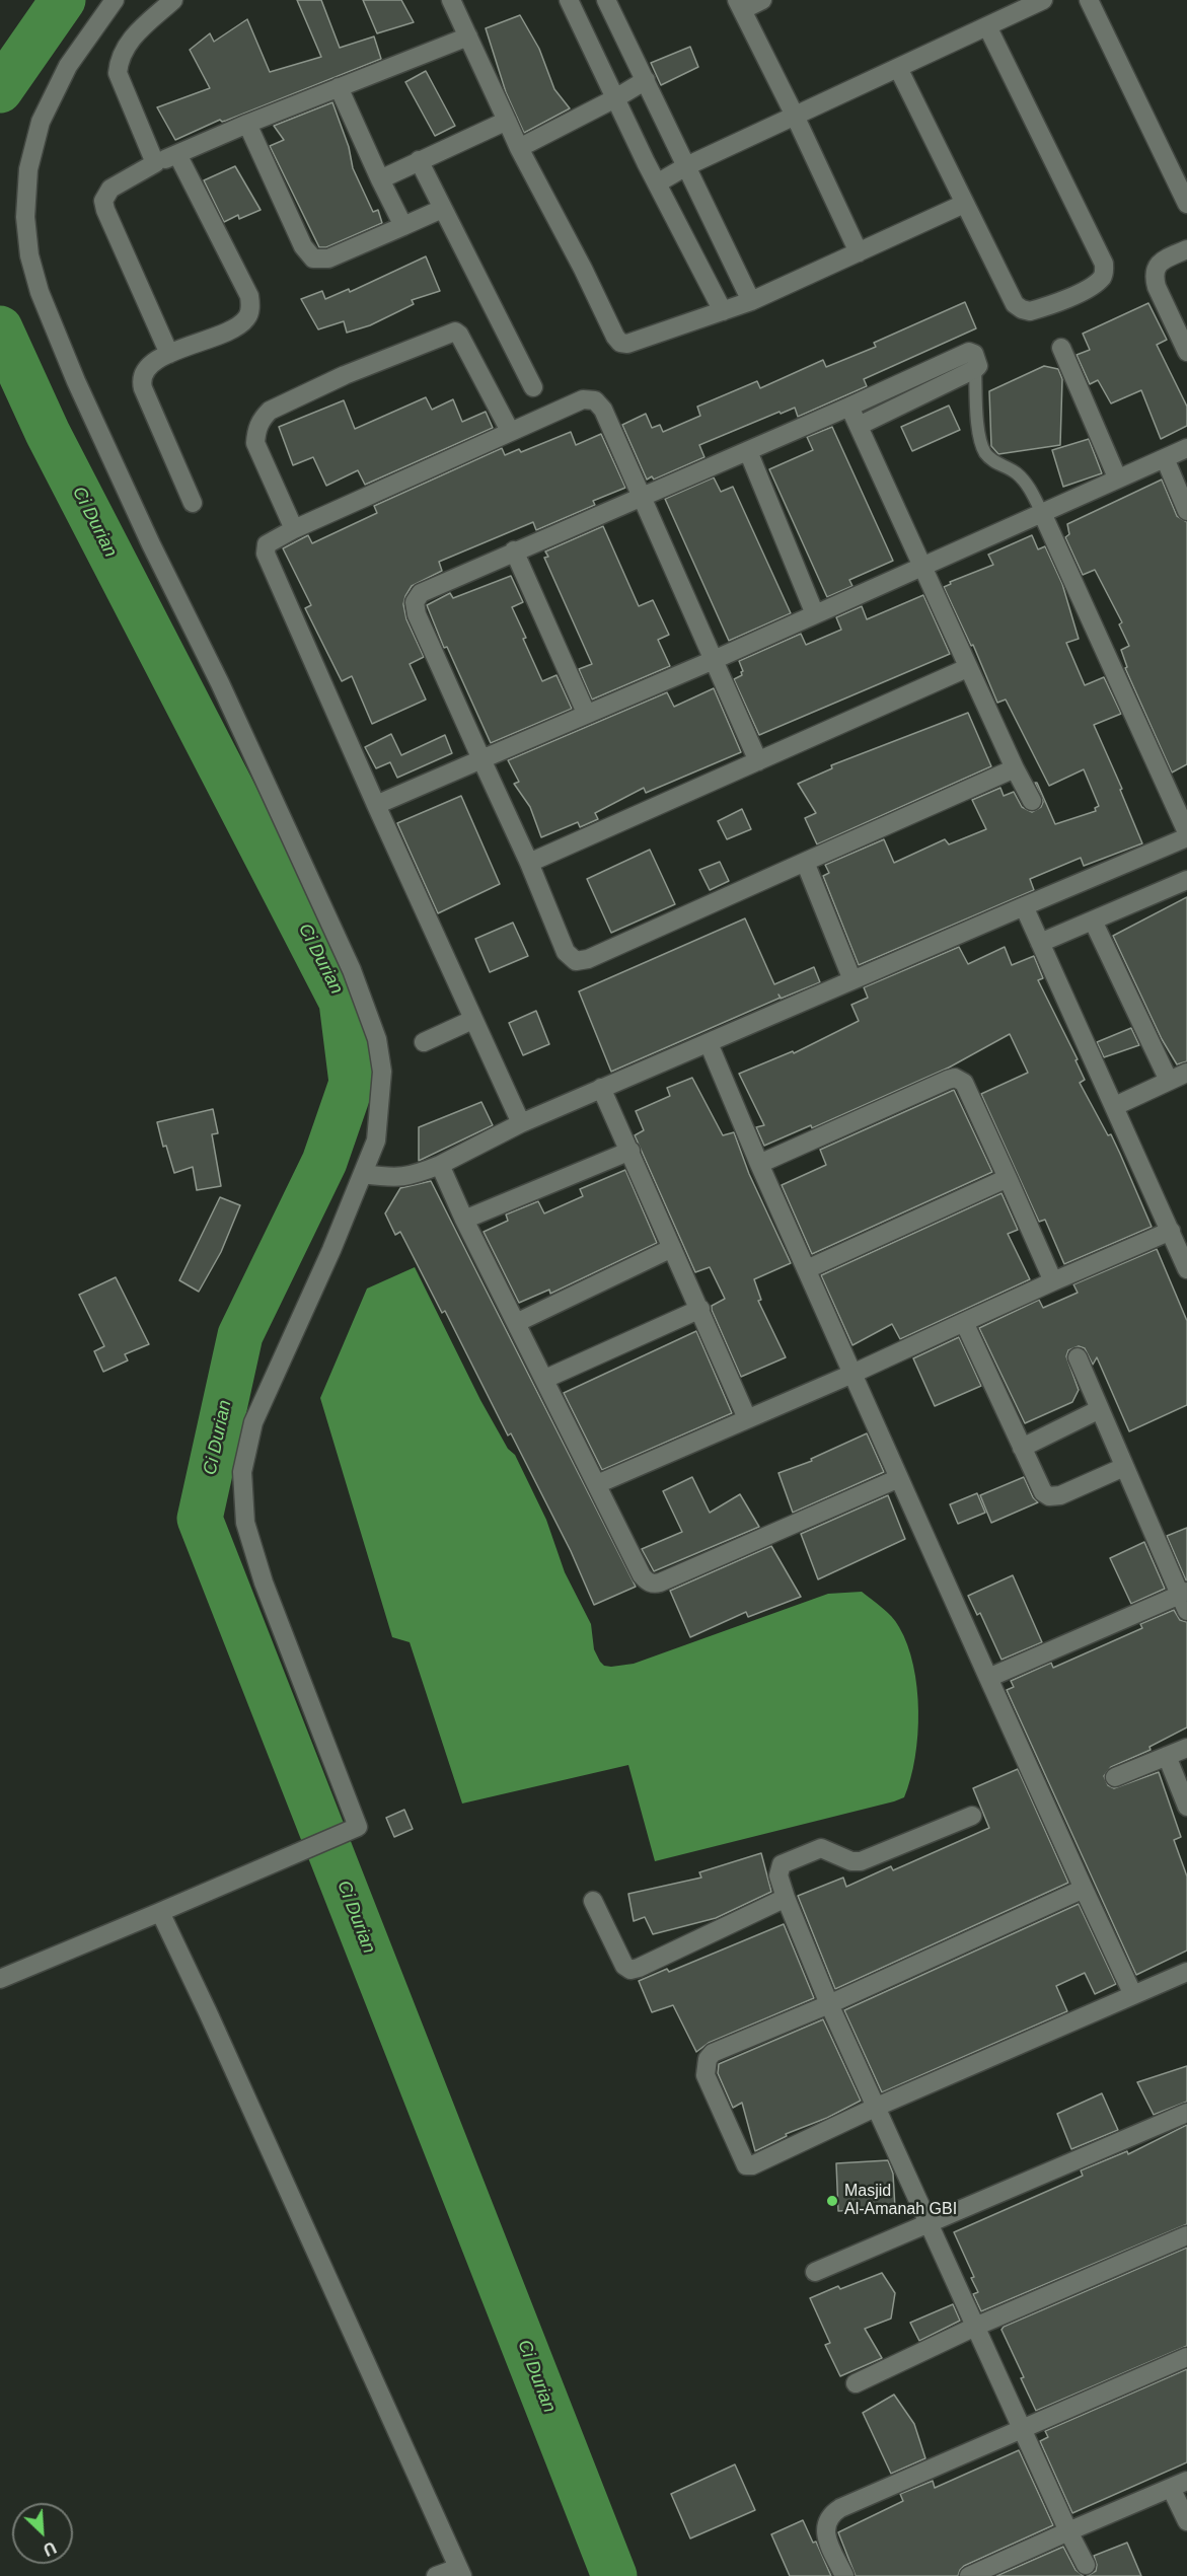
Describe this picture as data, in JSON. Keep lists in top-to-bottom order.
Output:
{
  "water": ["Ci Durian"],
  "places": ["Masjid Al-Amanah GBI"],
  "north": "bottom right"
}
